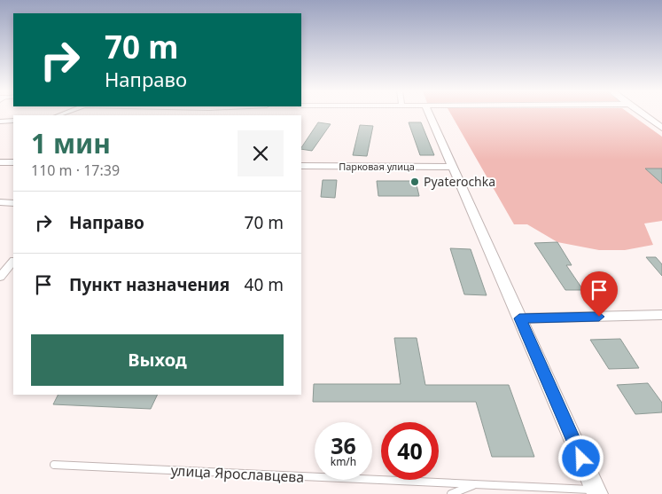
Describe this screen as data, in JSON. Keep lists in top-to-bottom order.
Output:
{
  "streets": {
    "street": ["Парковая улица"],
    "lane": ["улица Ярославцева"]
  },
  "places": ["Pyaterochka"],
  "page": {
    "turn": ["70 m", "Направо"],
    "heading": ["1 мин", "110 m · 17:39"],
    "list": [
      {
        "name": "Направо",
        "value": "70 m"
      },
      {
        "name": "Пункт назначения",
        "value": "40 m"
      }
    ],
    "buttons": "Выход",
    "speed": "36 km/h",
    "limit": "40"
  }
}
